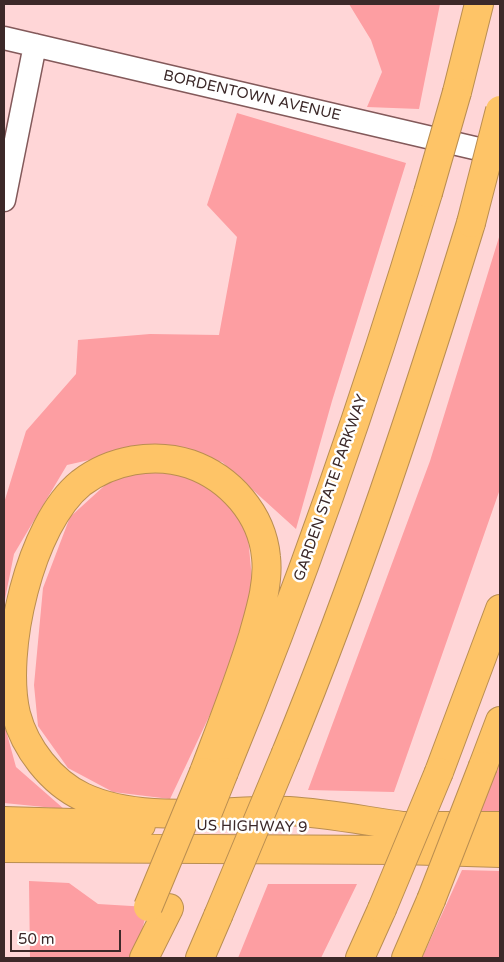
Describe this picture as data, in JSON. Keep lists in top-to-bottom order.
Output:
{
  "streets": {
    "highway": ["GARDEN STATE PARKWAY", "US HIGHWAY 9"],
    "street": ["BORDENTOWN AVENUE"]
  },
  "scale_bar": "50 m"
}
